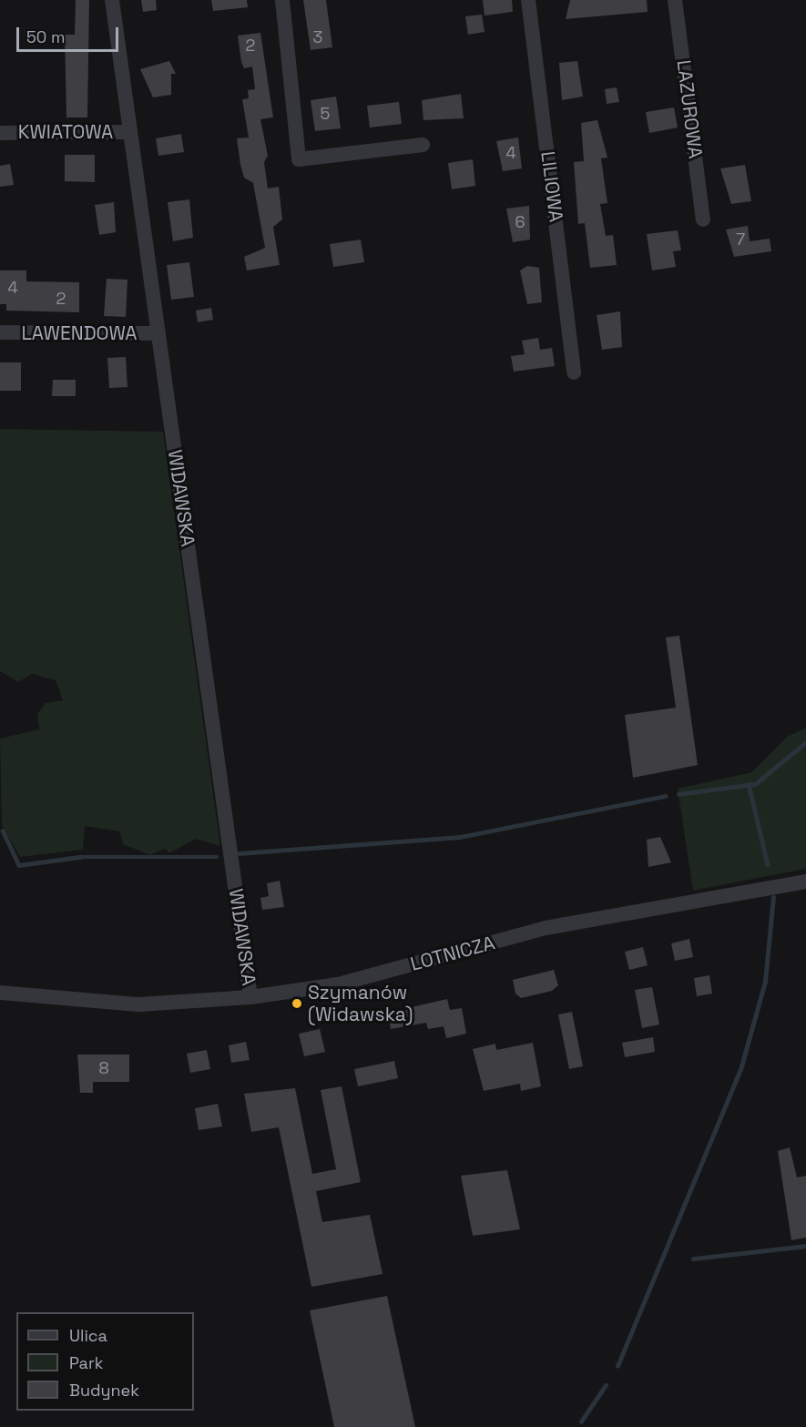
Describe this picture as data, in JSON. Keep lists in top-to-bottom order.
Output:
{
  "streets": {
    "street": [
      "LAZUROWA",
      "KWIATOWA",
      "LILIOWA",
      "LAWENDOWA",
      "WIDAWSKA",
      "LOTNICZA"
    ]
  },
  "crossings": [
    ["KWIATOWA", "WIDAWSKA"],
    ["LAWENDOWA", "WIDAWSKA"],
    ["WIDAWSKA", "LOTNICZA"]
  ],
  "places": ["Szymanów (Widawska)"],
  "house_numbers": [
    "3",
    "2",
    "5",
    "4",
    "6",
    "7",
    "4",
    "2",
    "8"
  ],
  "legend": ["Ulica", "Park", "Budynek"],
  "scale_bar": "50 m"
}
